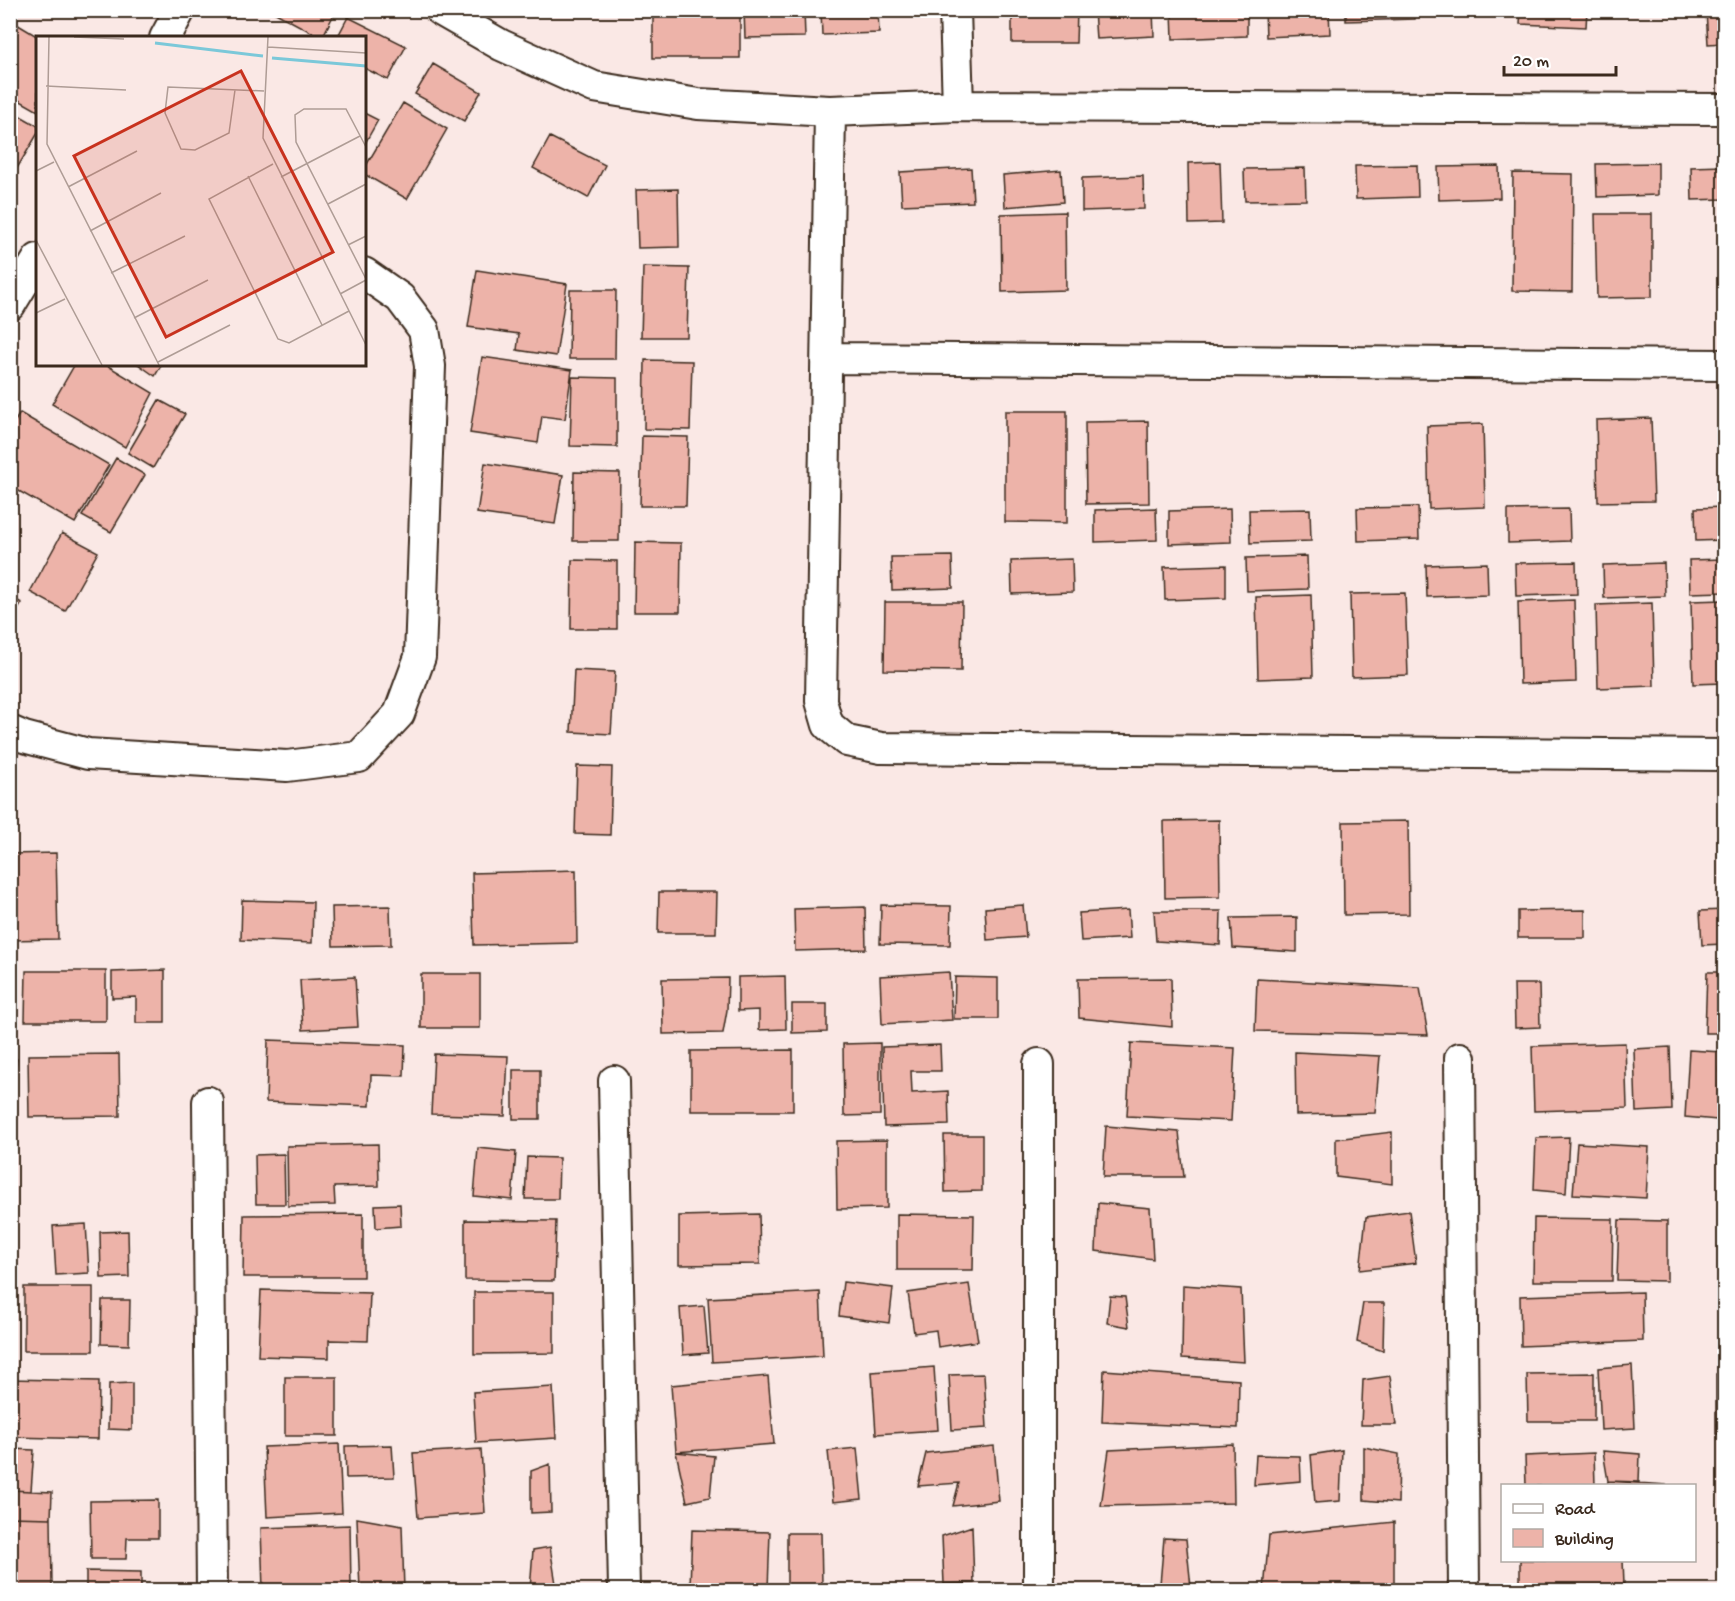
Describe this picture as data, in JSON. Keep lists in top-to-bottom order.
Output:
{
  "legend": ["Road", "Building"],
  "scale_bar": "20 m"
}
